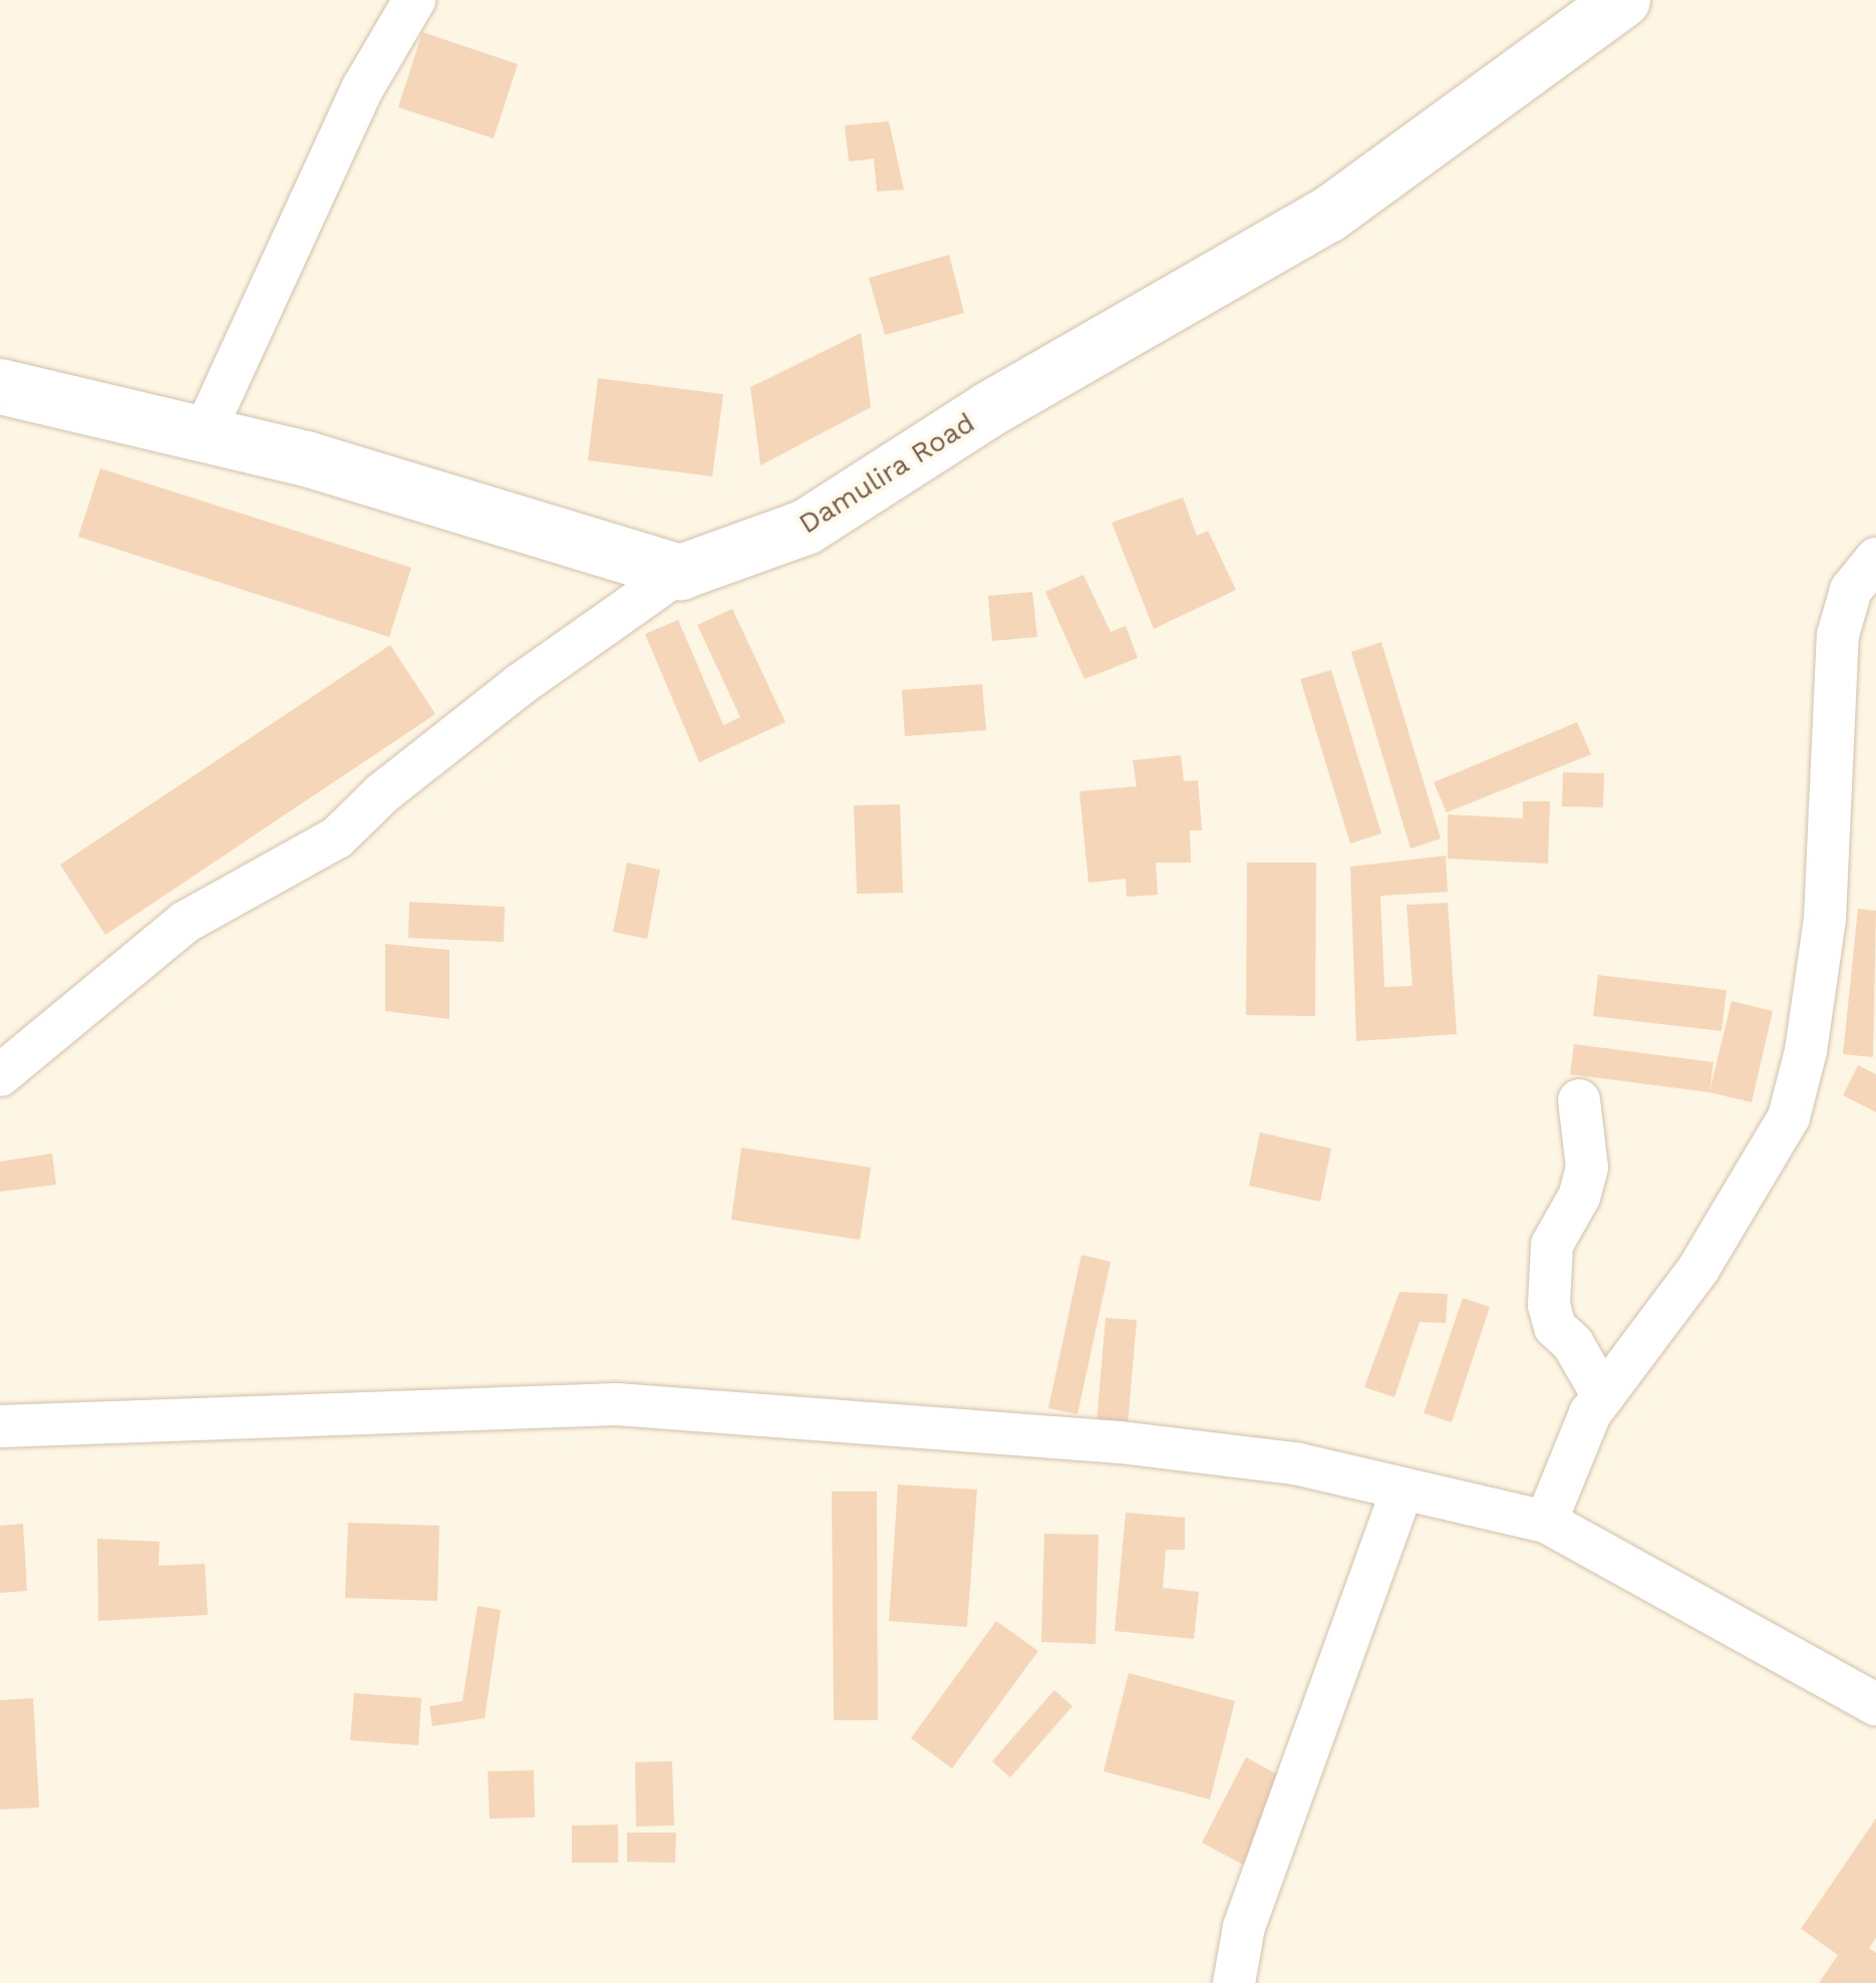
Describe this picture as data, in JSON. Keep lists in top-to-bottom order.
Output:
{
  "streets": {
    "street": ["Damulira Road"]
  }
}
